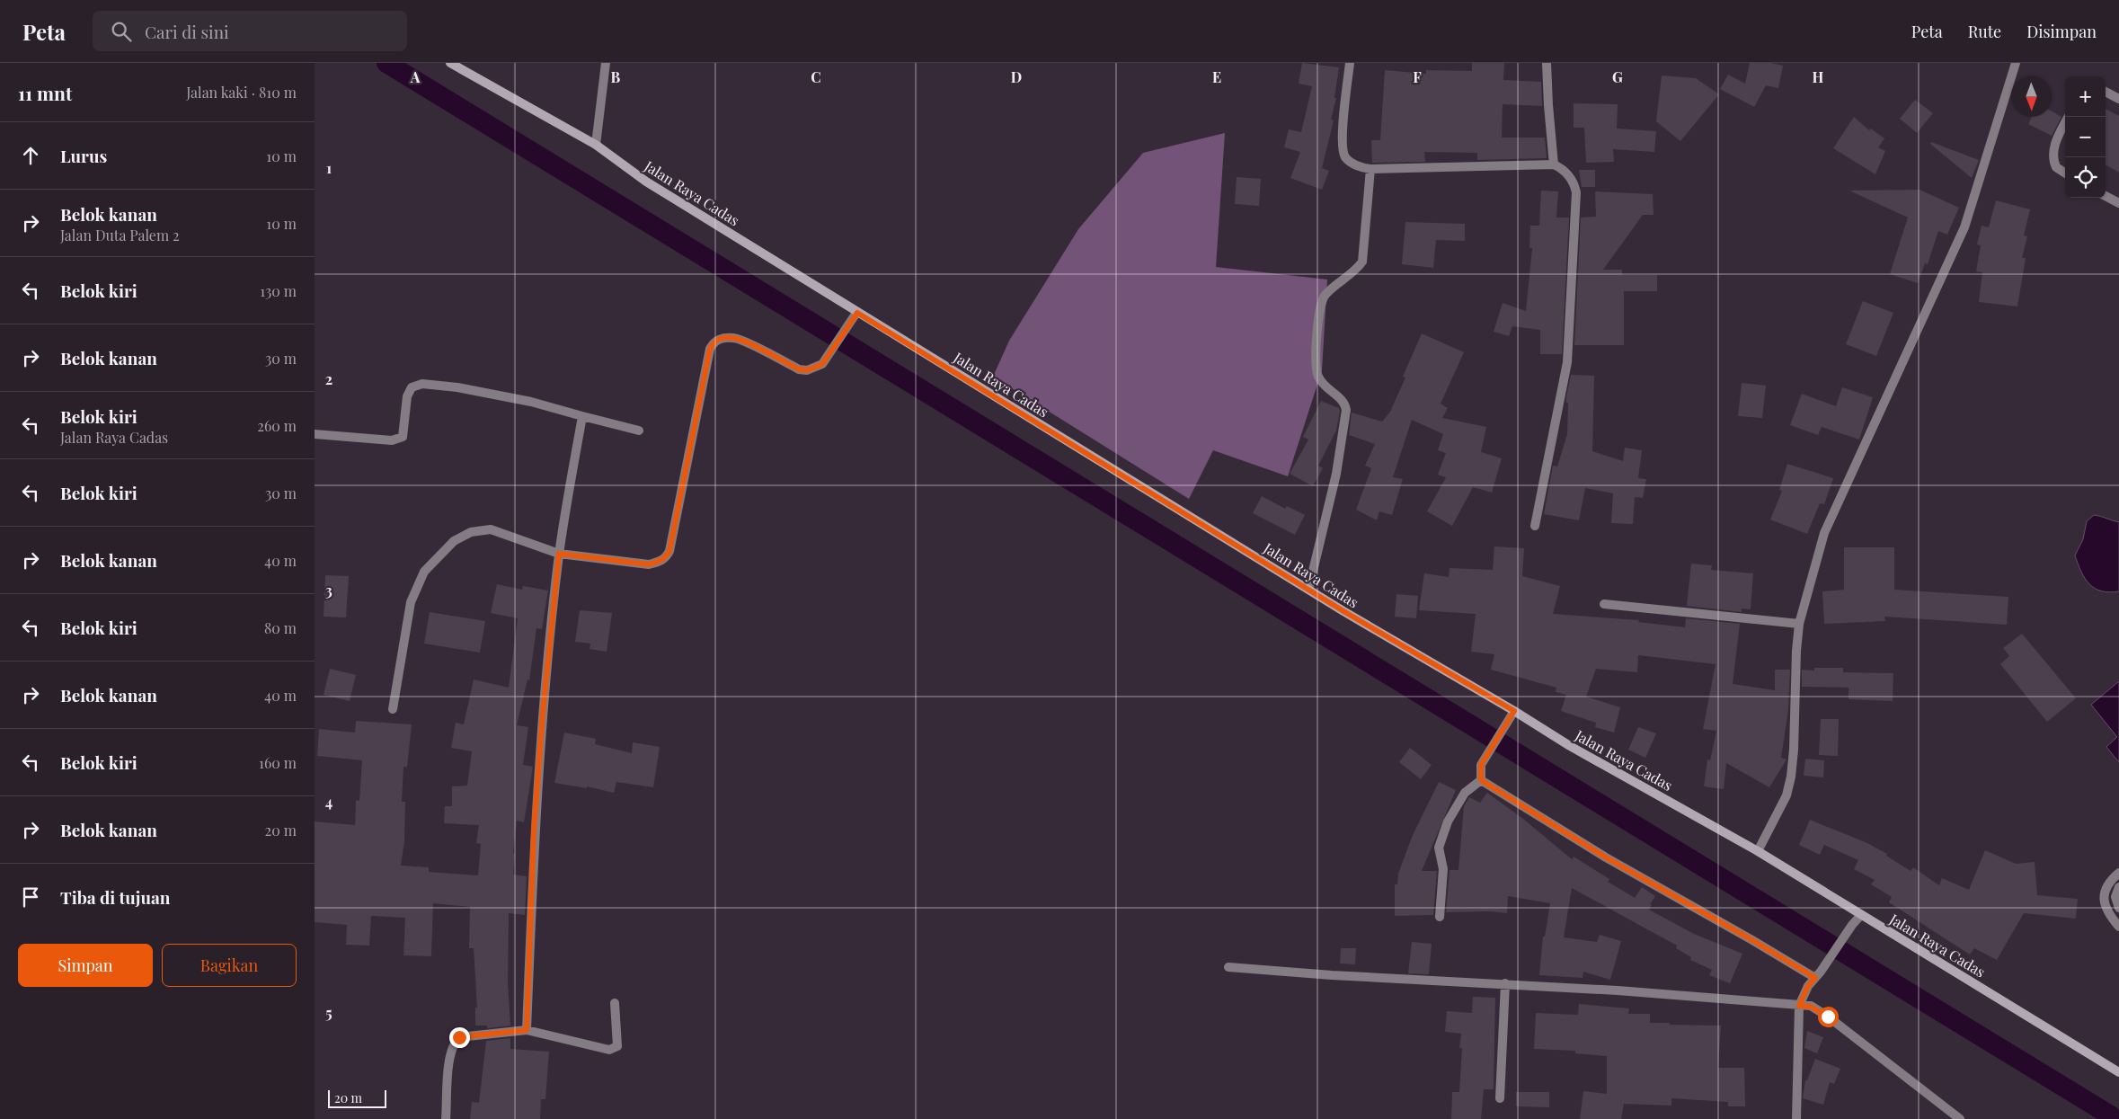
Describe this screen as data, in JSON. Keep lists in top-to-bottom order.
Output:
{
  "streets": {
    "street": ["Jalan Raya Cadas"]
  },
  "scale_bar": "20 m",
  "north": "bottom",
  "page": {
    "header": "Peta",
    "search": "Cari di sini",
    "nav": ["Peta", "Rute", "Disimpan"],
    "heading": ["11 mnt", "Jalan kaki · 810 m"],
    "map_buttons": ["+", "−"],
    "list": [
      ["Lurus", "10 m"],
      ["Belok kanan", "Jalan Duta Palem 2", "10 m"],
      ["Belok kiri", "130 m"],
      ["Belok kanan", "30 m"],
      ["Belok kiri", "Jalan Raya Cadas", "260 m"],
      ["Belok kiri", "30 m"],
      ["Belok kanan", "40 m"],
      ["Belok kiri", "80 m"],
      ["Belok kanan", "40 m"],
      ["Belok kiri", "160 m"],
      ["Belok kanan", "20 m"],
      "Tiba di tujuan"
    ],
    "buttons": ["Simpan", "Bagikan"],
    "scale": "20 m"
  },
  "grid": {
    "columns": [
      "A",
      "B",
      "C",
      "D",
      "E",
      "F",
      "G",
      "H"
    ],
    "rows": [
      "1",
      "2",
      "3",
      "4",
      "5"
    ]
  }
}
